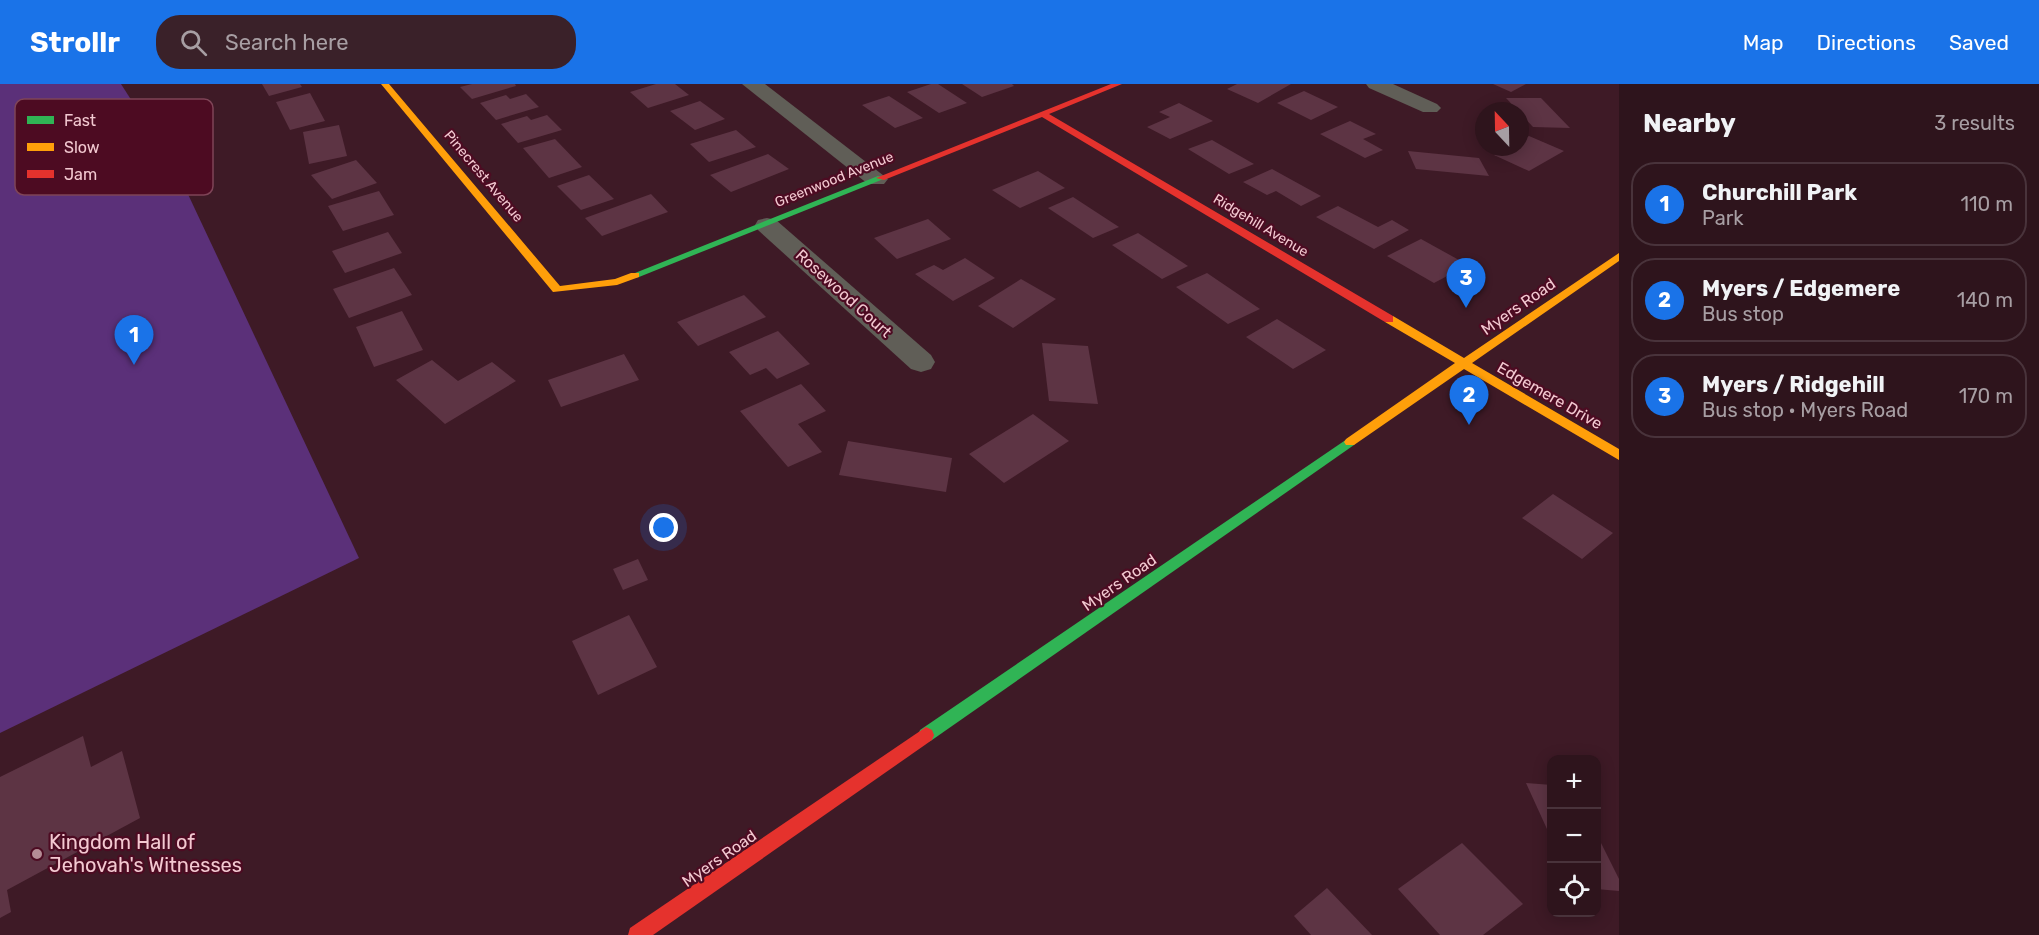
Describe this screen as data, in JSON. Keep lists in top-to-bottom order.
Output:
{
  "streets": {
    "street": [
      "Pinecrest Avenue",
      "Greenwood Avenue",
      "Ridgehill Avenue",
      "Rosewood Court",
      "Myers Road",
      "Edgemere Drive"
    ]
  },
  "crossings": [
    ["Pinecrest Avenue", "Greenwood Avenue"],
    ["Greenwood Avenue", "Ridgehill Avenue"],
    ["Greenwood Avenue", "Rosewood Court"],
    ["Ridgehill Avenue", "Myers Road"],
    ["Ridgehill Avenue", "Edgemere Drive"],
    ["Myers Road", "Edgemere Drive"]
  ],
  "places": ["Kingdom Hall of Jehovah's Witnesses"],
  "legend": ["Fast", "Slow", "Jam"],
  "north": "top",
  "page": {
    "header": "Strollr",
    "search": "Search here",
    "nav": ["Map", "Directions", "Saved"],
    "heading": ["Nearby", "3 results"],
    "list": [
      {
        "mark": "1",
        "name": "Churchill Park",
        "note": "Park",
        "value": "110 m"
      },
      {
        "mark": "2",
        "name": "Myers / Edgemere",
        "note": "Bus stop",
        "value": "140 m"
      },
      {
        "mark": "3",
        "name": "Myers / Ridgehill",
        "note": "Bus stop · Myers Road",
        "value": "170 m"
      }
    ],
    "pins": ["3", "1", "2"],
    "map_buttons": ["+", "−"]
  }
}
